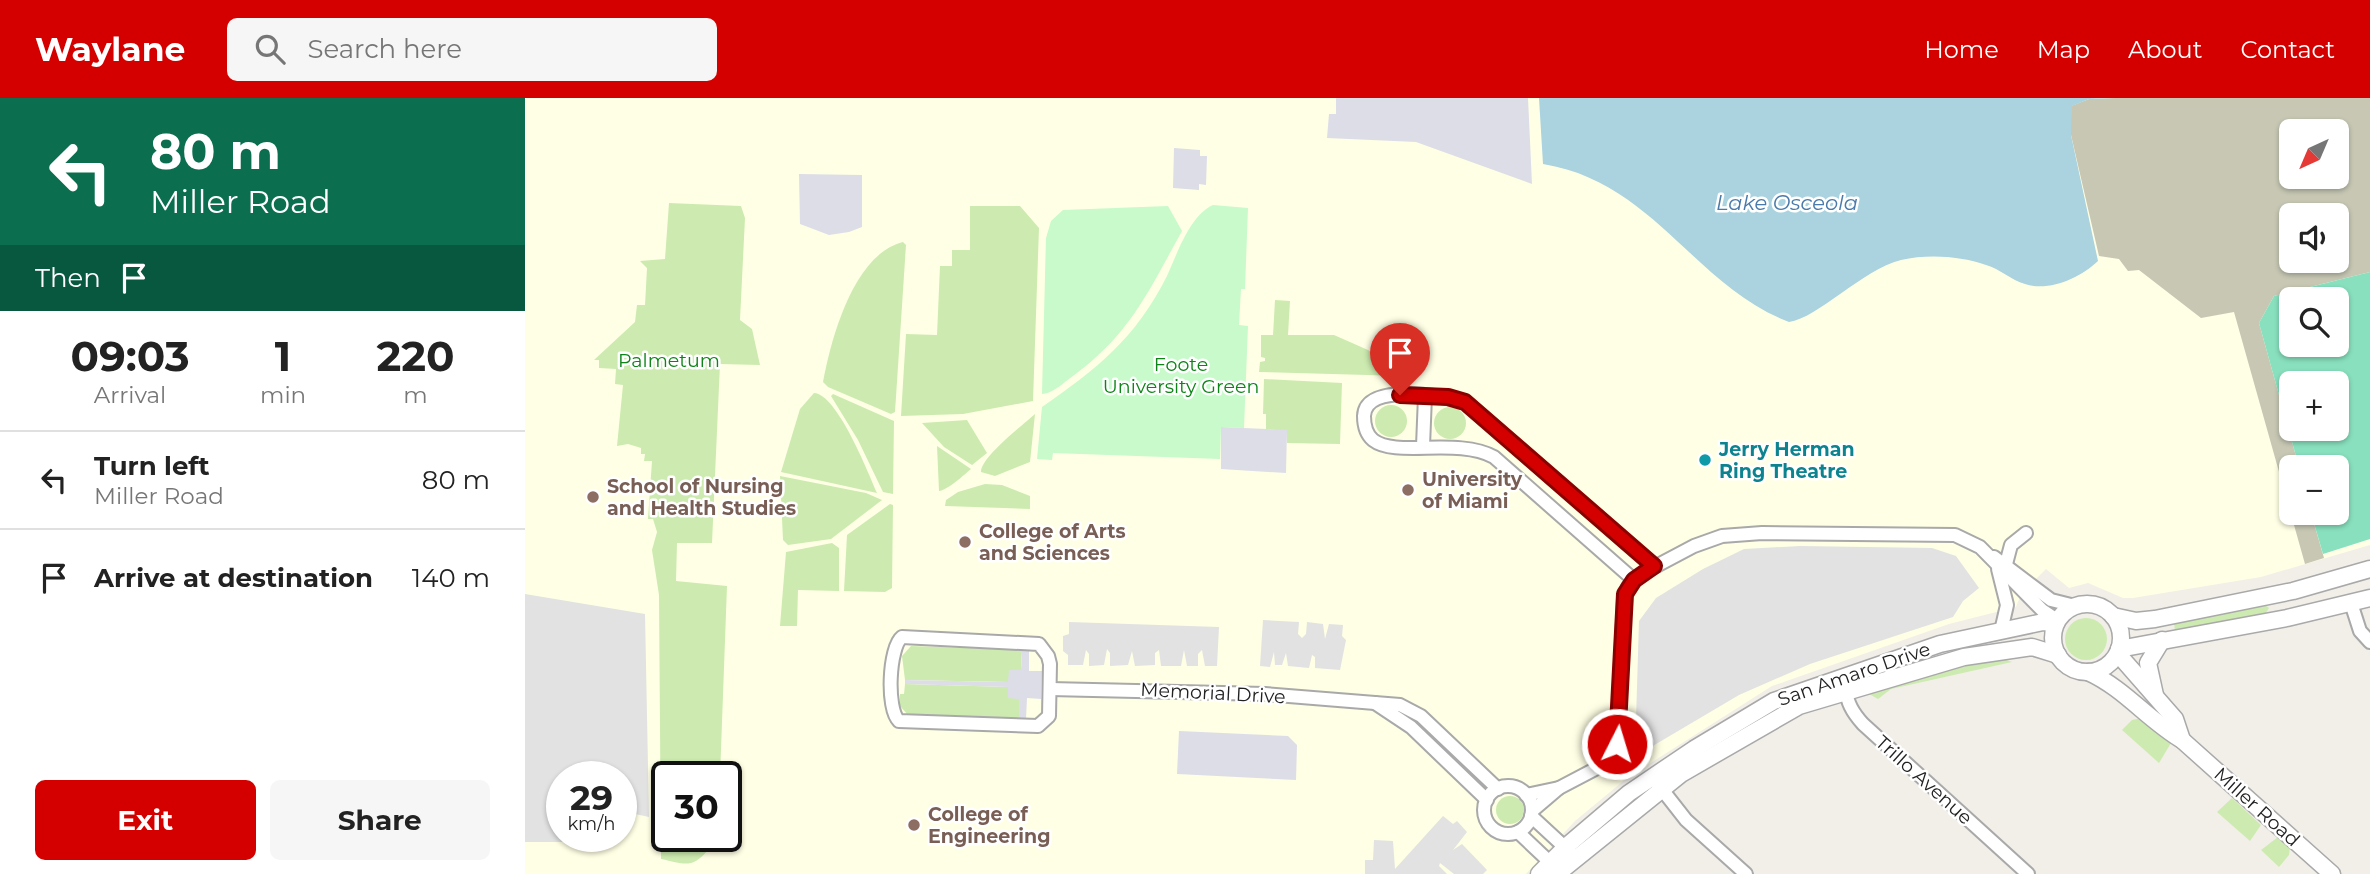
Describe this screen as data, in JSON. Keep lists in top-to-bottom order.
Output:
{
  "streets": {
    "street": [
      "San Amaro Drive",
      "Memorial Drive",
      "Trillo Avenue",
      "Miller Road"
    ]
  },
  "crossings": [
    ["San Amaro Drive", "Trillo Avenue"],
    ["San Amaro Drive", "Miller Road"]
  ],
  "water": ["Lake Osceola"],
  "parks": ["Palmetum", "Foote University Green"],
  "places": [
    "Jerry Herman Ring Theatre",
    "University of Miami",
    "School of Nursing and Health Studies",
    "College of Arts and Sciences",
    "College of Engineering"
  ],
  "north": "bottom left",
  "page": {
    "header": "Waylane",
    "search": "Search here",
    "nav": [
      "Home",
      "Map",
      "About",
      "Contact"
    ],
    "turn": ["80 m", "Miller Road"],
    "map_buttons": ["+", "−"],
    "then": "Then",
    "eta": [
      "09:03",
      "Arrival",
      "1",
      "min",
      "220",
      "m"
    ],
    "list": [
      {
        "name": "Turn left",
        "note": "Miller Road",
        "value": "80 m"
      },
      {
        "name": "Arrive at destination",
        "value": "140 m"
      }
    ],
    "speed": "29 km/h",
    "limit": "30",
    "buttons": ["Exit", "Share"]
  }
}
